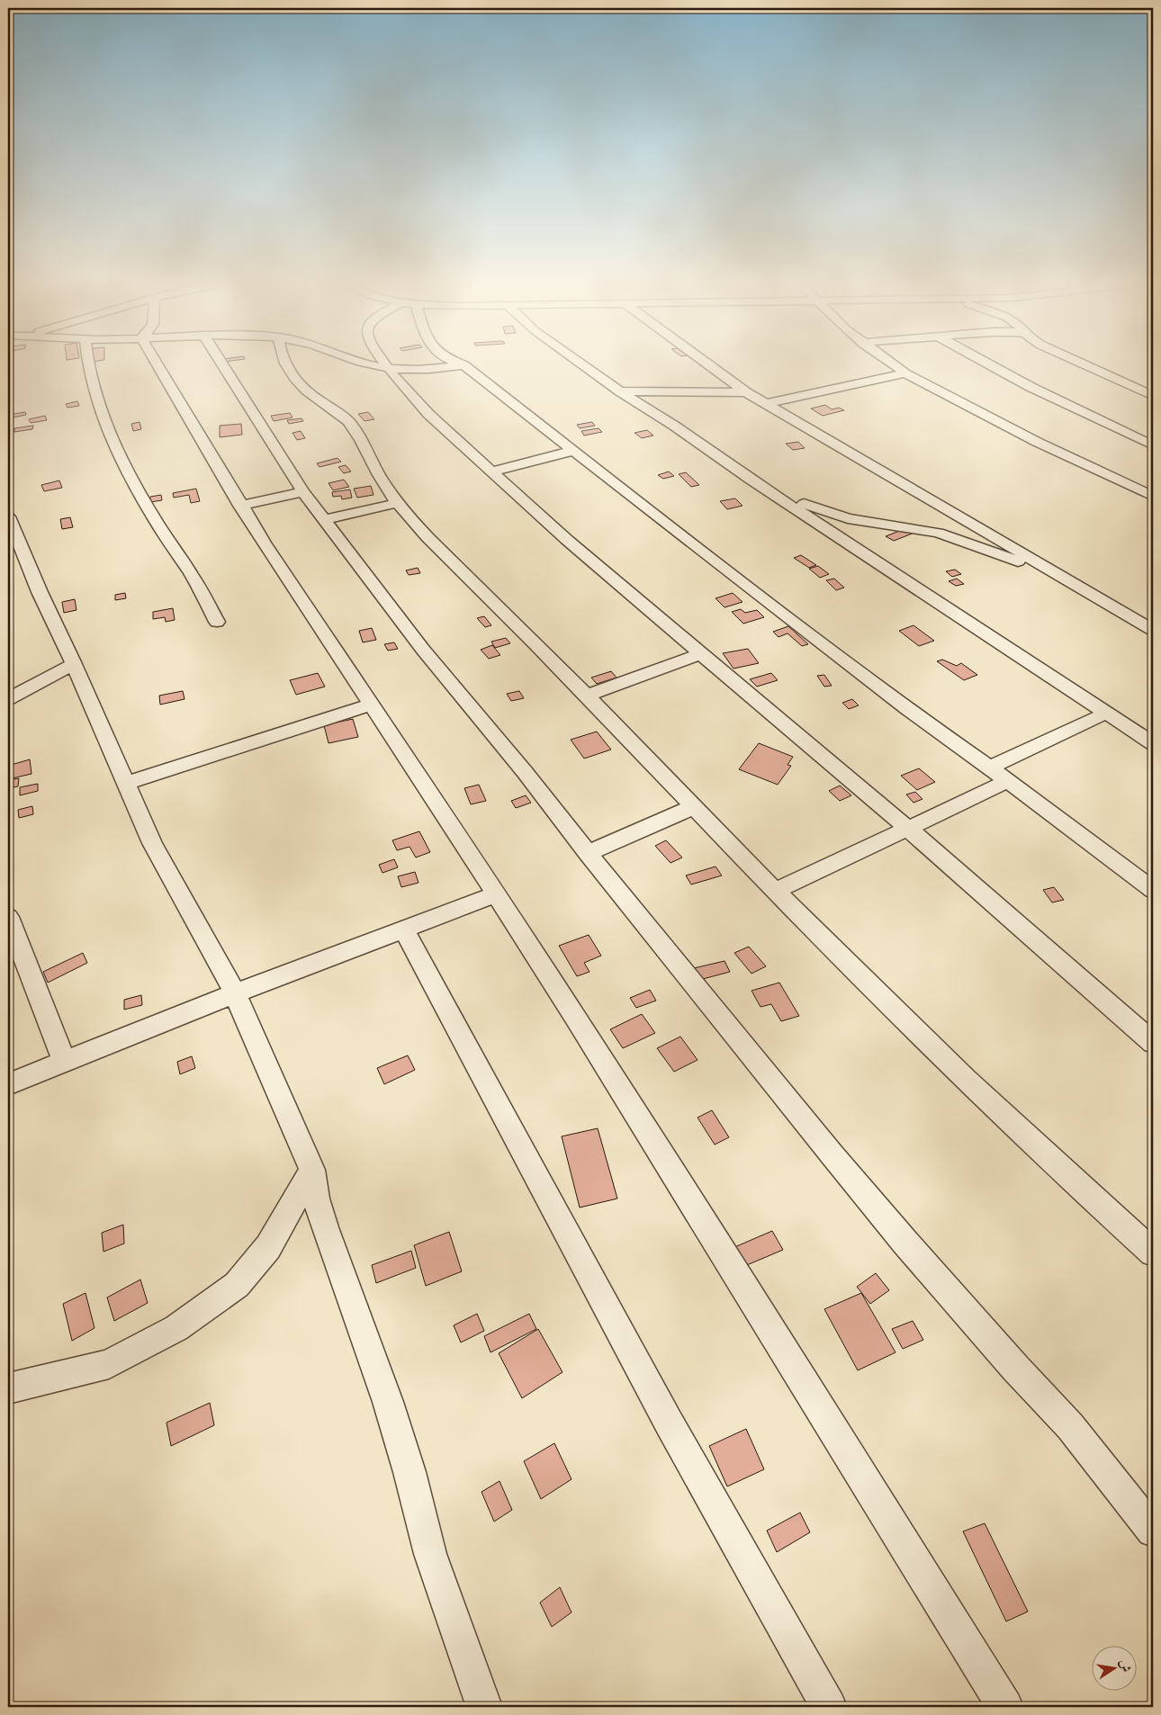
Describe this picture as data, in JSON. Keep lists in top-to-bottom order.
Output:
{
  "north": "right"
}
